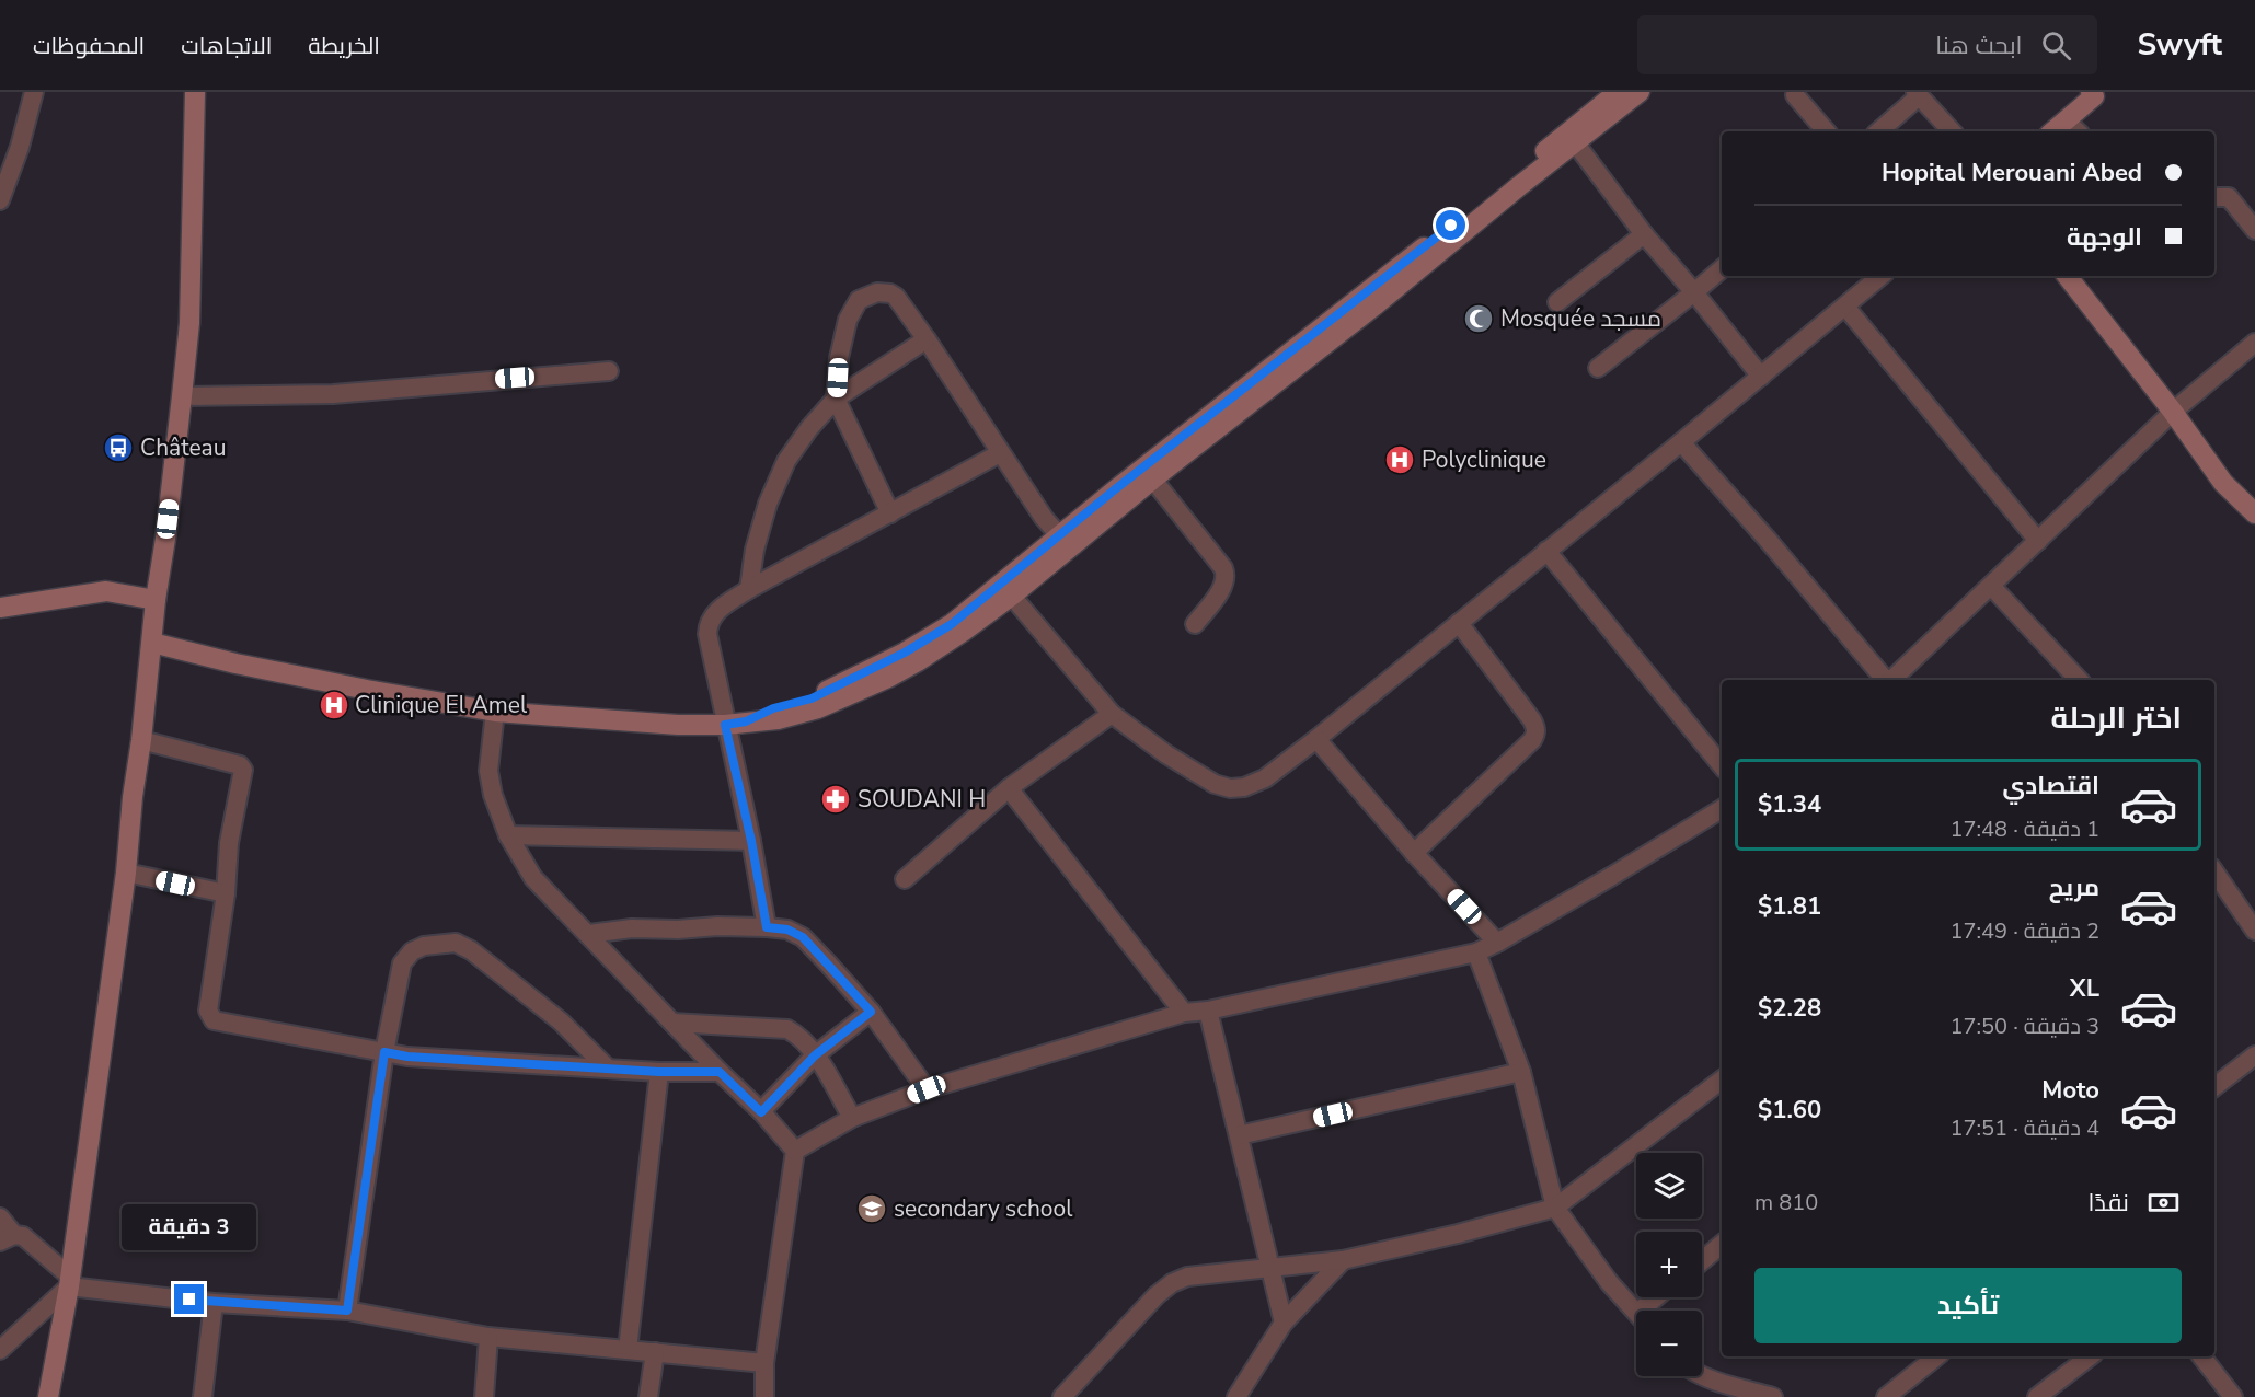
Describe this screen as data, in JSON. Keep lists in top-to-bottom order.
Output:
{
  "places": {
    "mosque": ["Mosquée مسجد"],
    "bus stop": ["Château"],
    "hospital": ["Polyclinique", "Clinique El Amel"],
    "pharmacy": ["SOUDANI H"],
    "school or university": ["secondary school"]
  },
  "page": {
    "header": "Swyft",
    "search": "ابحث هنا",
    "nav": ["الخريطة", "الاتجاهات", "المحفوظات"],
    "banner": ["Hopital Merouani Abed", "الوجهة"],
    "heading": "اختر الرحلة",
    "list": [
      {
        "name": "اقتصادي",
        "note": "1 دقيقة · 17:48",
        "value": "$1.34"
      },
      {
        "name": "مريح",
        "note": "2 دقيقة · 17:49",
        "value": "$1.81"
      },
      {
        "name": "XL",
        "note": "3 دقيقة · 17:50",
        "value": "$2.28"
      },
      {
        "name": "Moto",
        "note": "4 دقيقة · 17:51",
        "value": "$1.60"
      }
    ],
    "map_buttons": ["+", "−"],
    "pay": ["نقدًا", "810 m"],
    "bubble": "3 دقيقة",
    "buttons": "تأكيد"
  }
}
